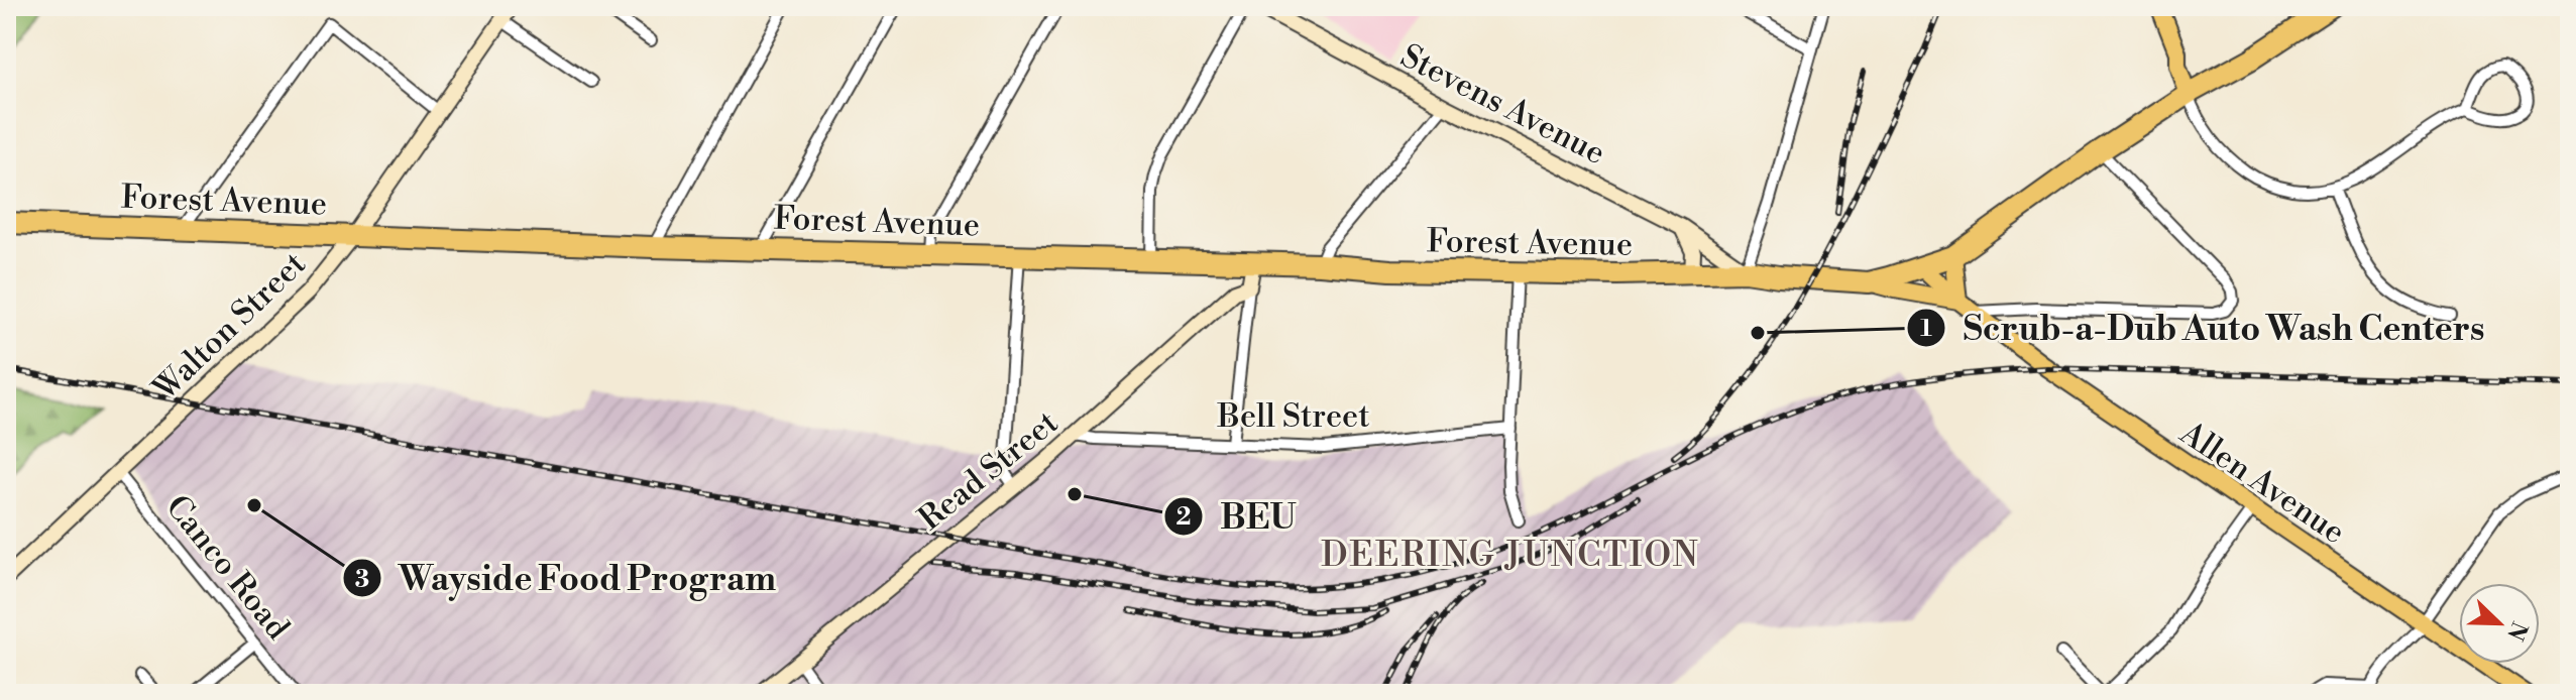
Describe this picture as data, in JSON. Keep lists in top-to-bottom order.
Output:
{
  "streets": {
    "highway": ["Forest Avenue"],
    "main road": ["Allen Avenue"],
    "street": [
      "Stevens Avenue",
      "Walton Street",
      "Bell Street",
      "Read Street",
      "Canco Road"
    ]
  },
  "crossings": [
    ["Stevens Avenue", "Forest Avenue"],
    ["Forest Avenue", "Walton Street"],
    ["Walton Street", "Canco Road"],
    ["Bell Street", "Read Street"]
  ],
  "districts": ["DEERING JUNCTION"],
  "places": ["Scrub-a-Dub Auto Wash Centers", "BEU", "Wayside Food Program"],
  "north": "bottom right"
}
